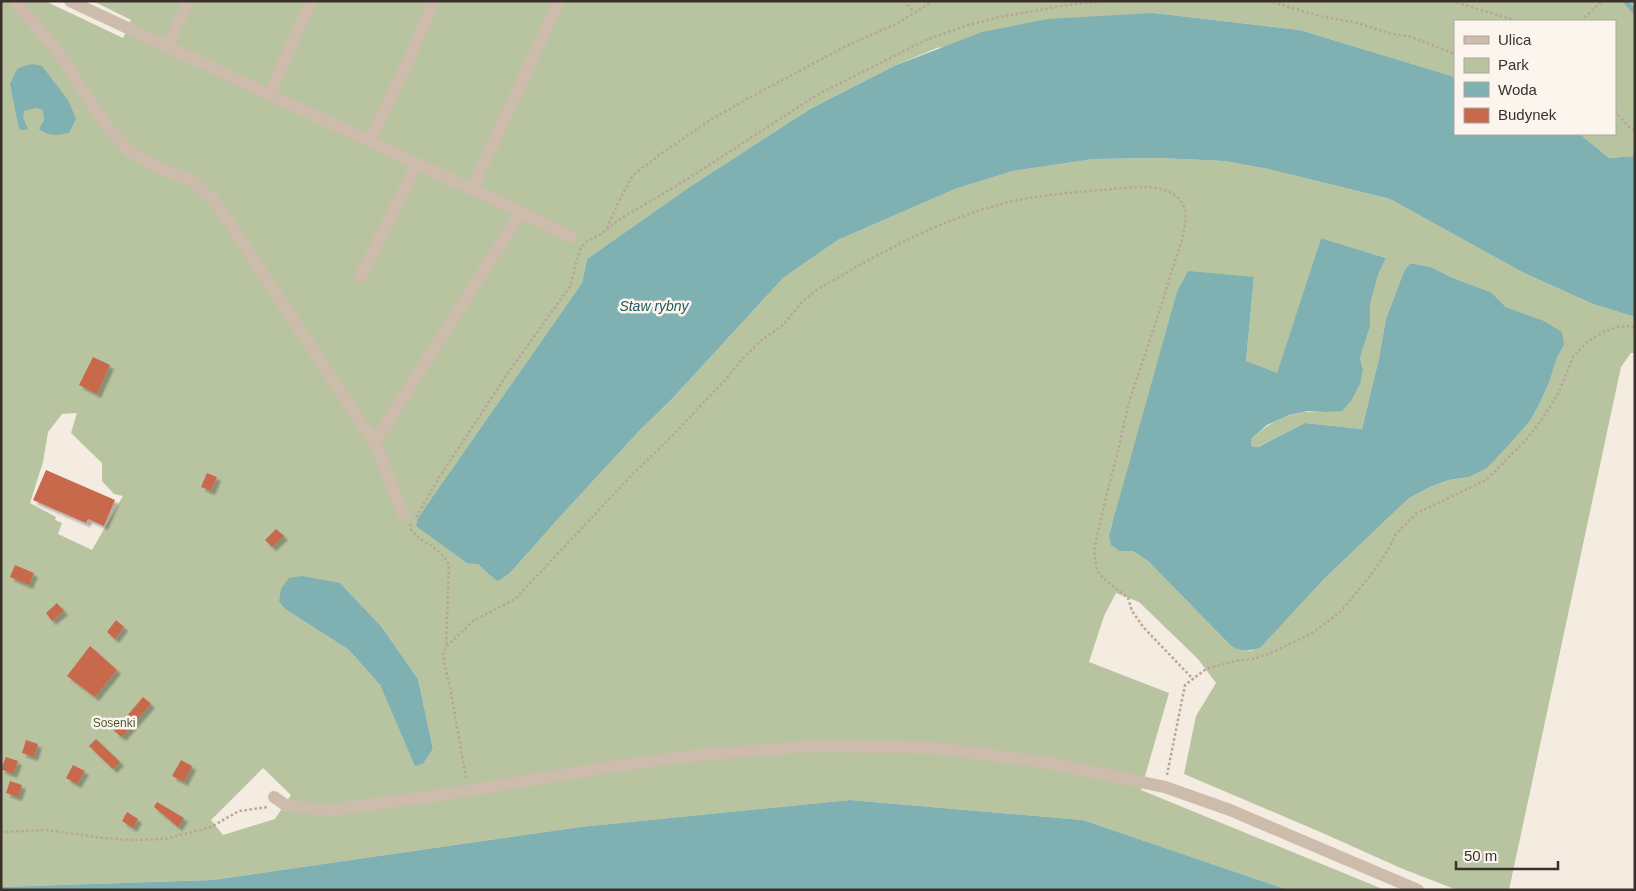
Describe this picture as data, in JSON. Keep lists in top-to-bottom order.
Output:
{
  "water": ["Staw rybny"],
  "parks": ["Sosenki"],
  "legend": [
    "Ulica",
    "Park",
    "Woda",
    "Budynek"
  ],
  "scale_bar": "50 m"
}
